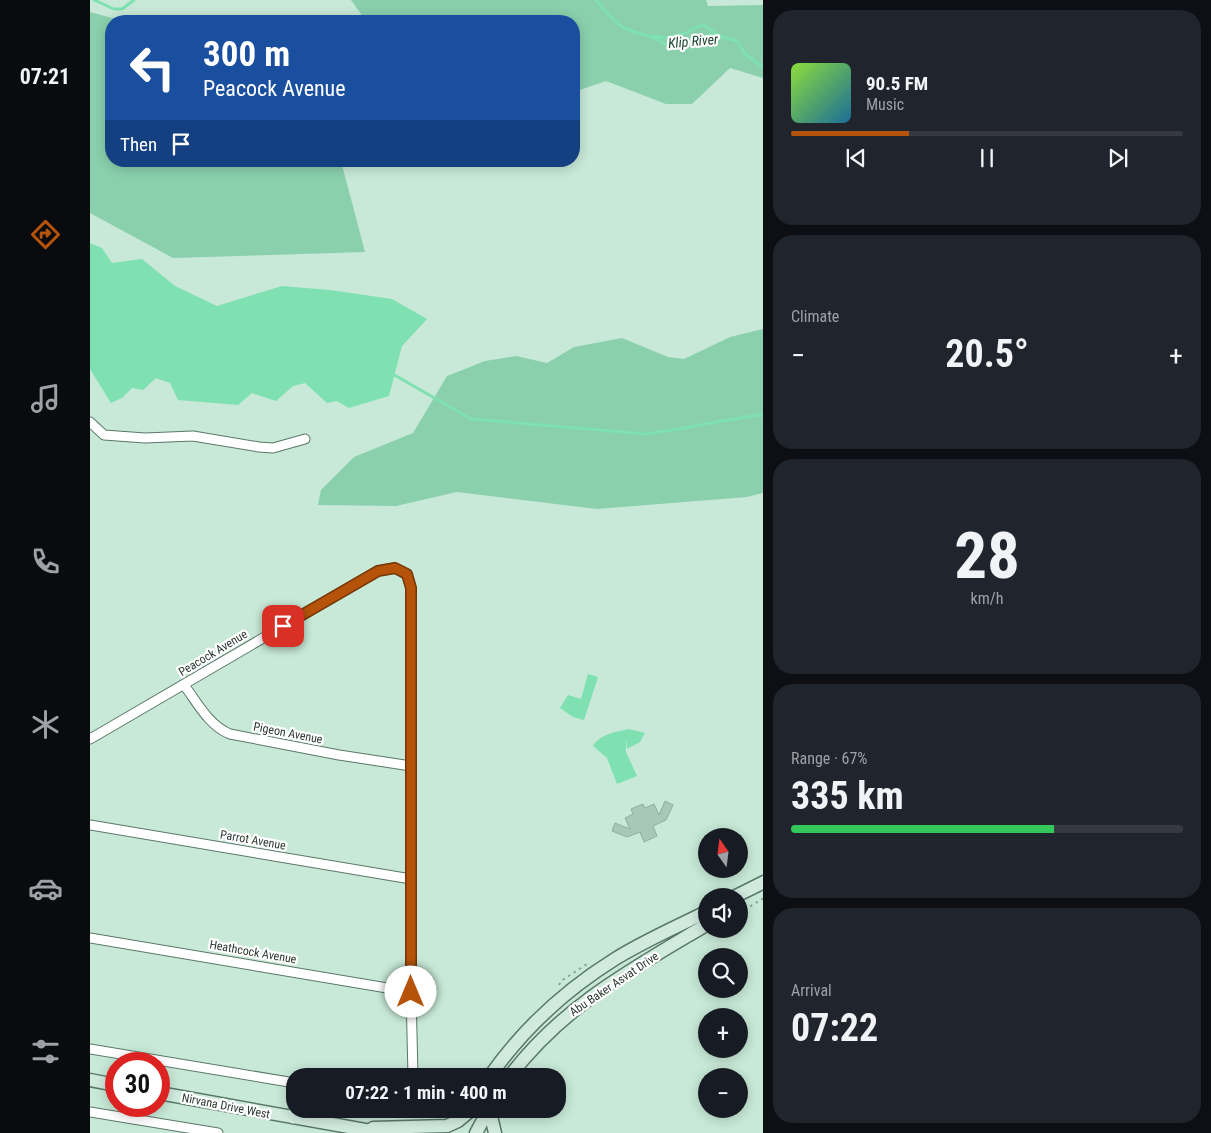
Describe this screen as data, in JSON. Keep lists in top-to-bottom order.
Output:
{
  "streets": {
    "main road": ["Abu Baker Asvat Drive", "Nirvana Drive West"],
    "street": [
      "Peacock Avenue",
      "Pigeon Avenue",
      "Parrot Avenue",
      "Heathcock Avenue"
    ]
  },
  "crossings": [
    ["Peacock Avenue", "Pigeon Avenue"]
  ],
  "water": ["Klip River"],
  "north": "top",
  "page": {
    "tabs": "07:21",
    "turn": ["300 m", "Peacock Avenue"],
    "song": ["90.5 FM", "Music"],
    "then": "Then",
    "tile": [
      "Climate",
      ["28", "km/h"],
      ["Range · 67%", "335 km"],
      ["Arrival", "07:22"]
    ],
    "heat": ["−", "20.5°", "+"],
    "map_buttons": ["+", "−"],
    "limit": "30",
    "trip": "07:22 · 1 min · 400 m"
  }
}
